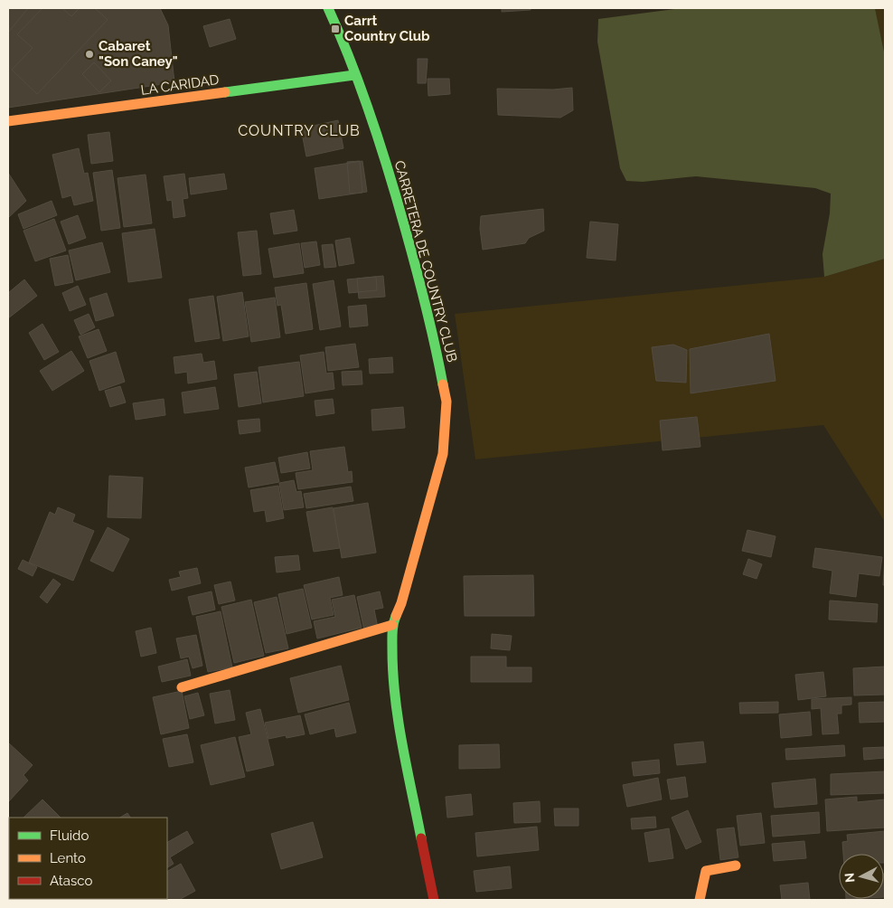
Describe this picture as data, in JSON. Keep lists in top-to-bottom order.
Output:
{
  "streets": {
    "street": ["LA CARIDAD", "CARRETERA DE COUNTRY CLUB"]
  },
  "crossings": [
    ["LA CARIDAD", "CARRETERA DE COUNTRY CLUB"]
  ],
  "districts": ["COUNTRY CLUB"],
  "places": {
    "transit": ["Carrt Country Club"],
    "other": ["Cabaret \"Son Caney\""]
  },
  "legend": ["Fluido", "Lento", "Atasco"],
  "north": "left"
}
